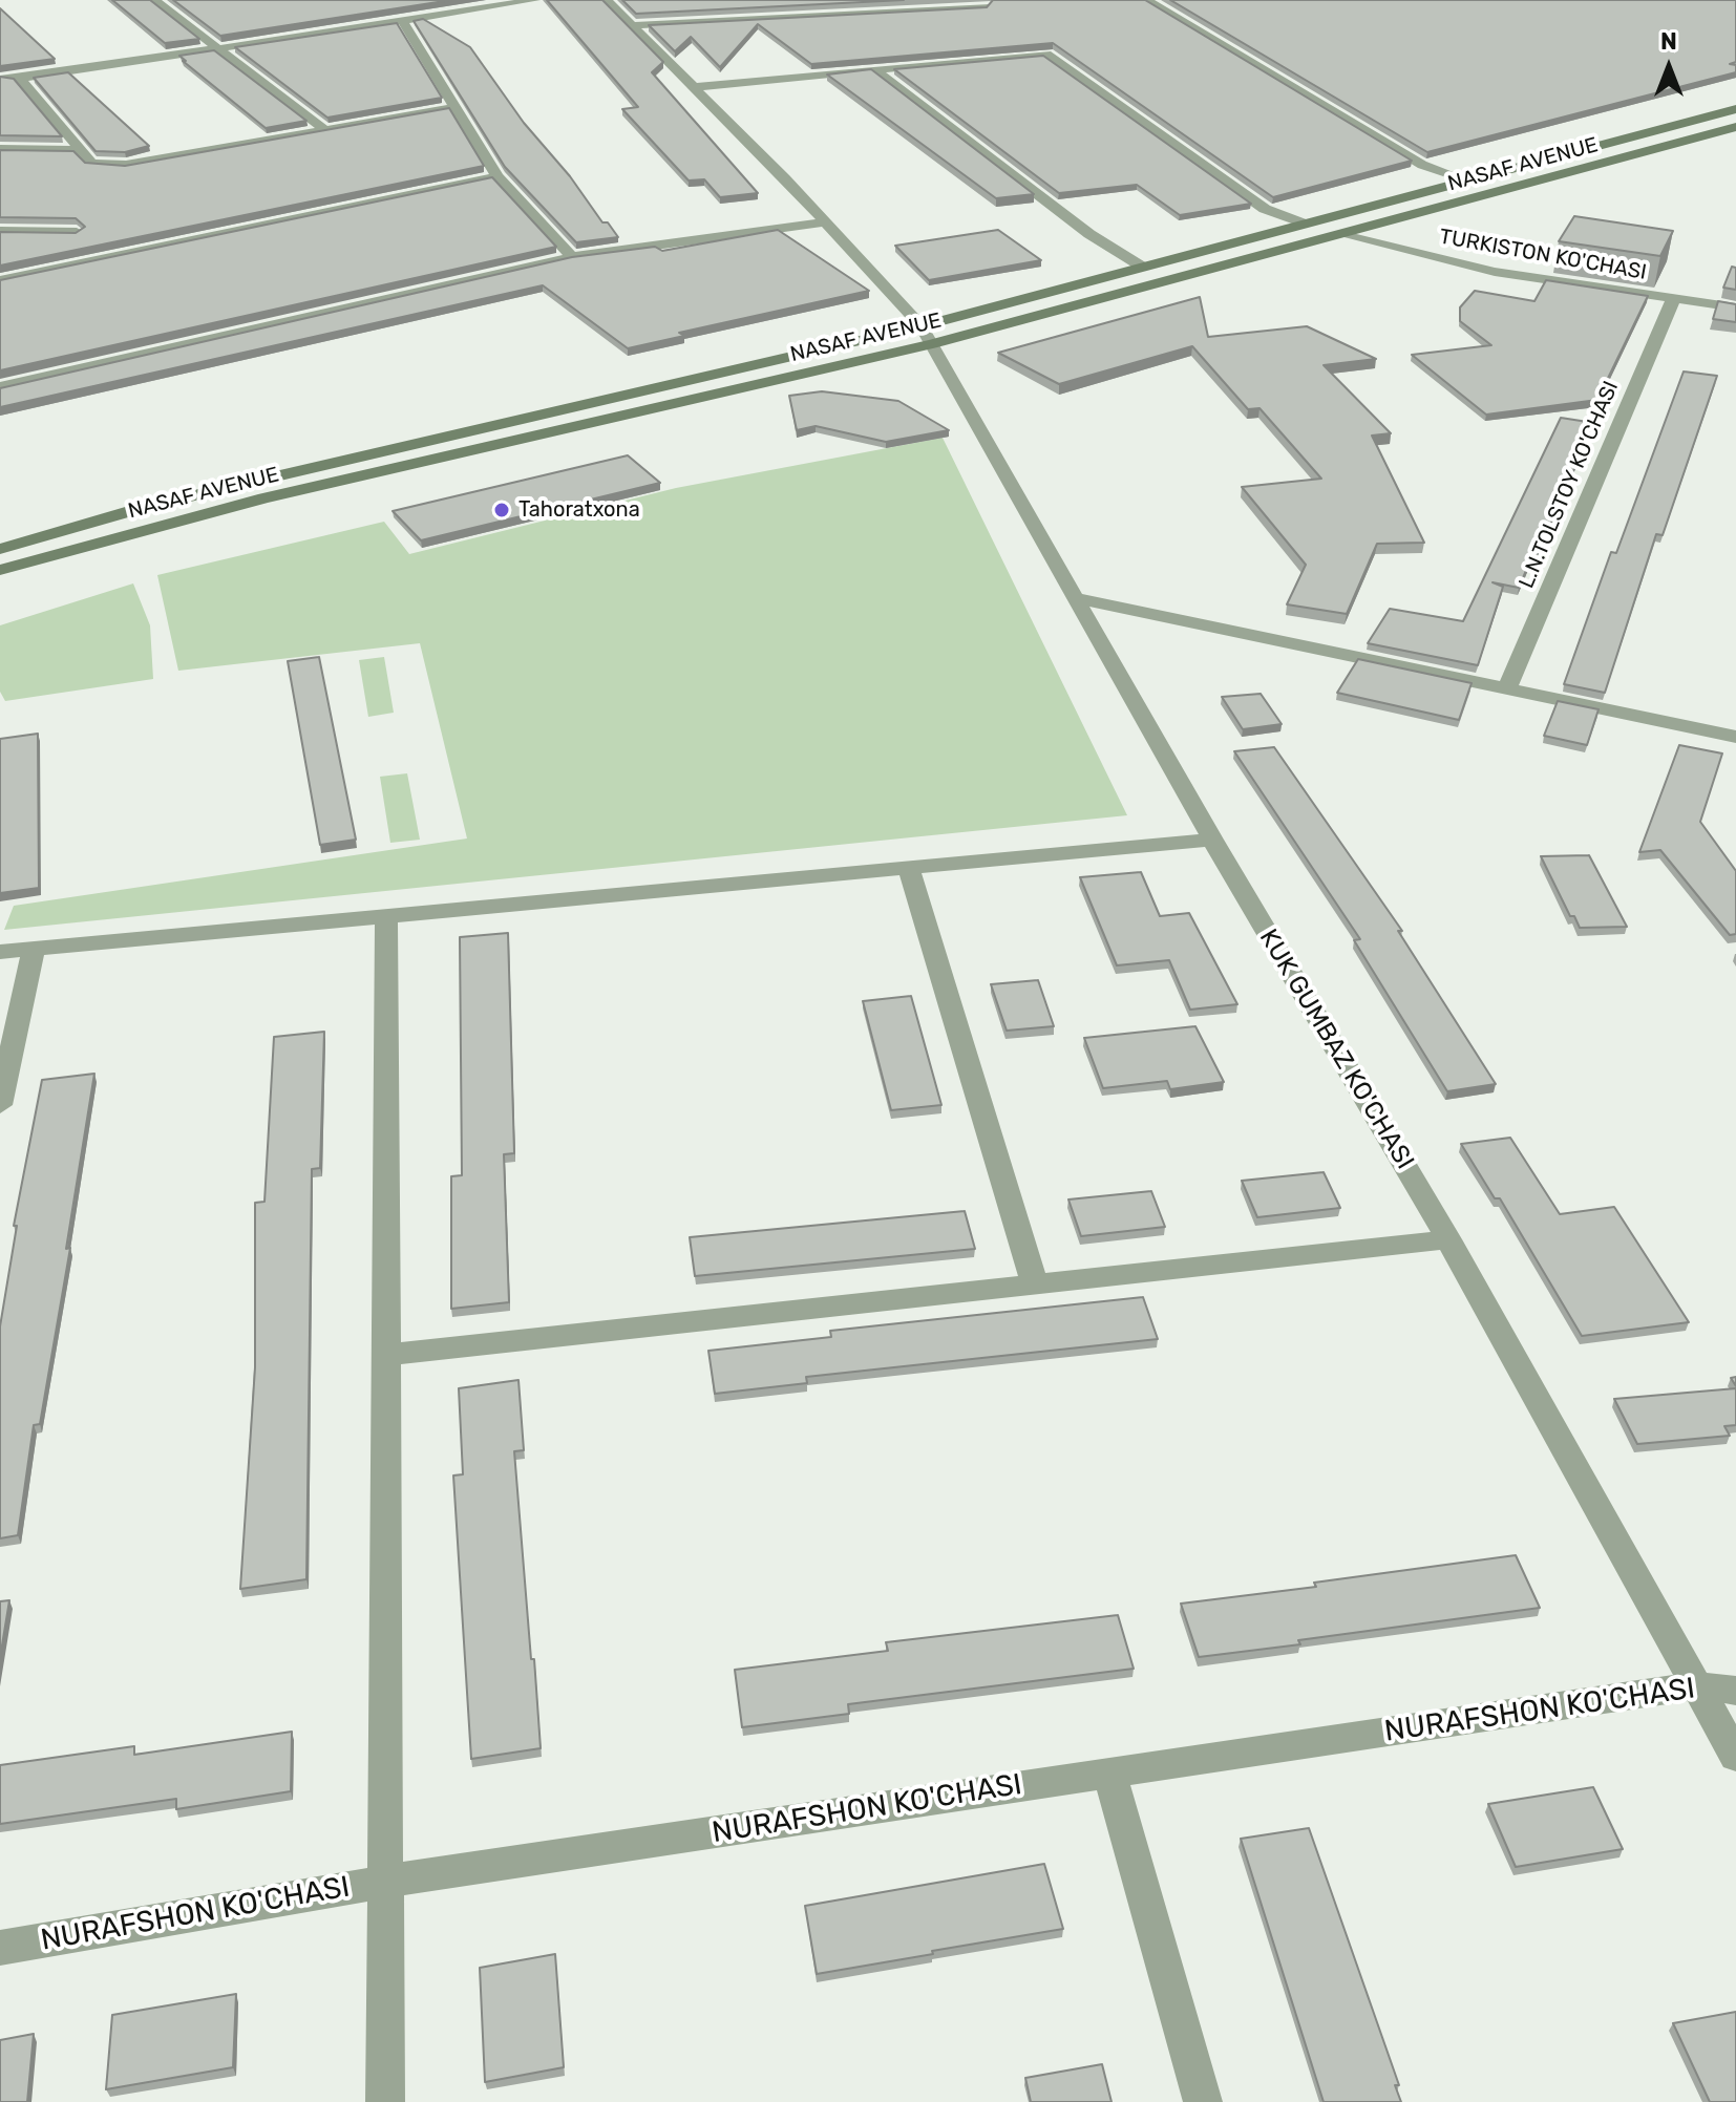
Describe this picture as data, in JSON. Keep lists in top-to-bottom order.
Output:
{
  "streets": {
    "main road": ["NASAF AVENUE"],
    "street": [
      "TURKISTON KO'CHASI",
      "L.N.TOLSTOY KO'CHASI",
      "KUK GUMBAZ KO'CHASI",
      "NURAFSHON KO'CHASI"
    ]
  },
  "crossings": [
    ["NASAF AVENUE", "TURKISTON KO'CHASI"],
    ["NASAF AVENUE", "KUK GUMBAZ KO'CHASI"],
    ["TURKISTON KO'CHASI", "L.N.TOLSTOY KO'CHASI"],
    ["KUK GUMBAZ KO'CHASI", "NURAFSHON KO'CHASI"]
  ],
  "places": ["Tahoratxona"],
  "north": "top"
}
